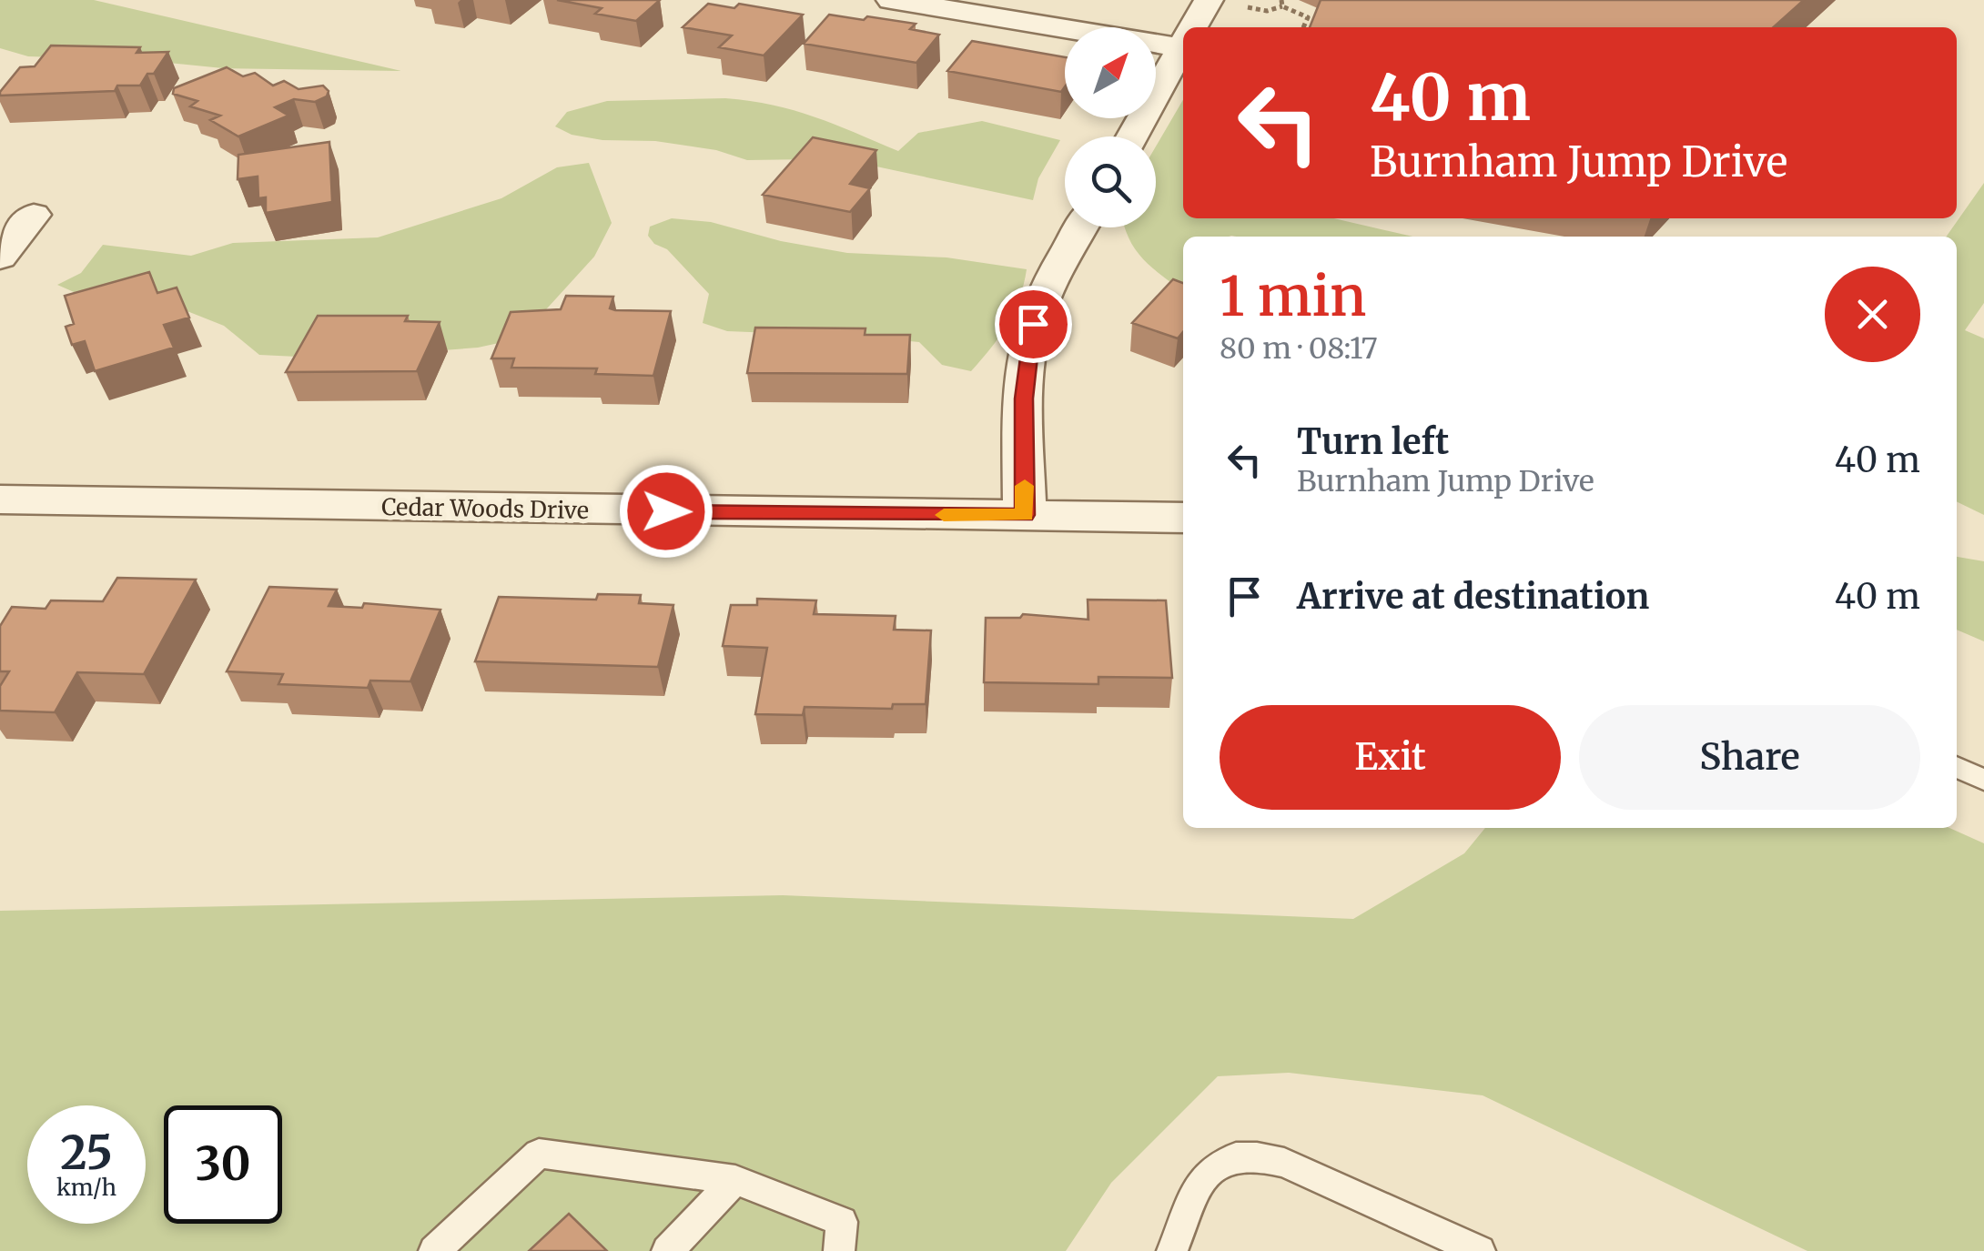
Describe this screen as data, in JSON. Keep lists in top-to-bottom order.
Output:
{
  "streets": {
    "street": ["Cedar Woods Drive"]
  },
  "north": "top right",
  "page": {
    "turn": ["40 m", "Burnham Jump Drive"],
    "heading": ["1 min", "80 m · 08:17"],
    "list": [
      {
        "name": "Turn left",
        "note": "Burnham Jump Drive",
        "value": "40 m"
      },
      {
        "name": "Arrive at destination",
        "value": "40 m"
      }
    ],
    "buttons": ["Exit", "Share"],
    "speed": "25 km/h",
    "limit": "30"
  }
}
